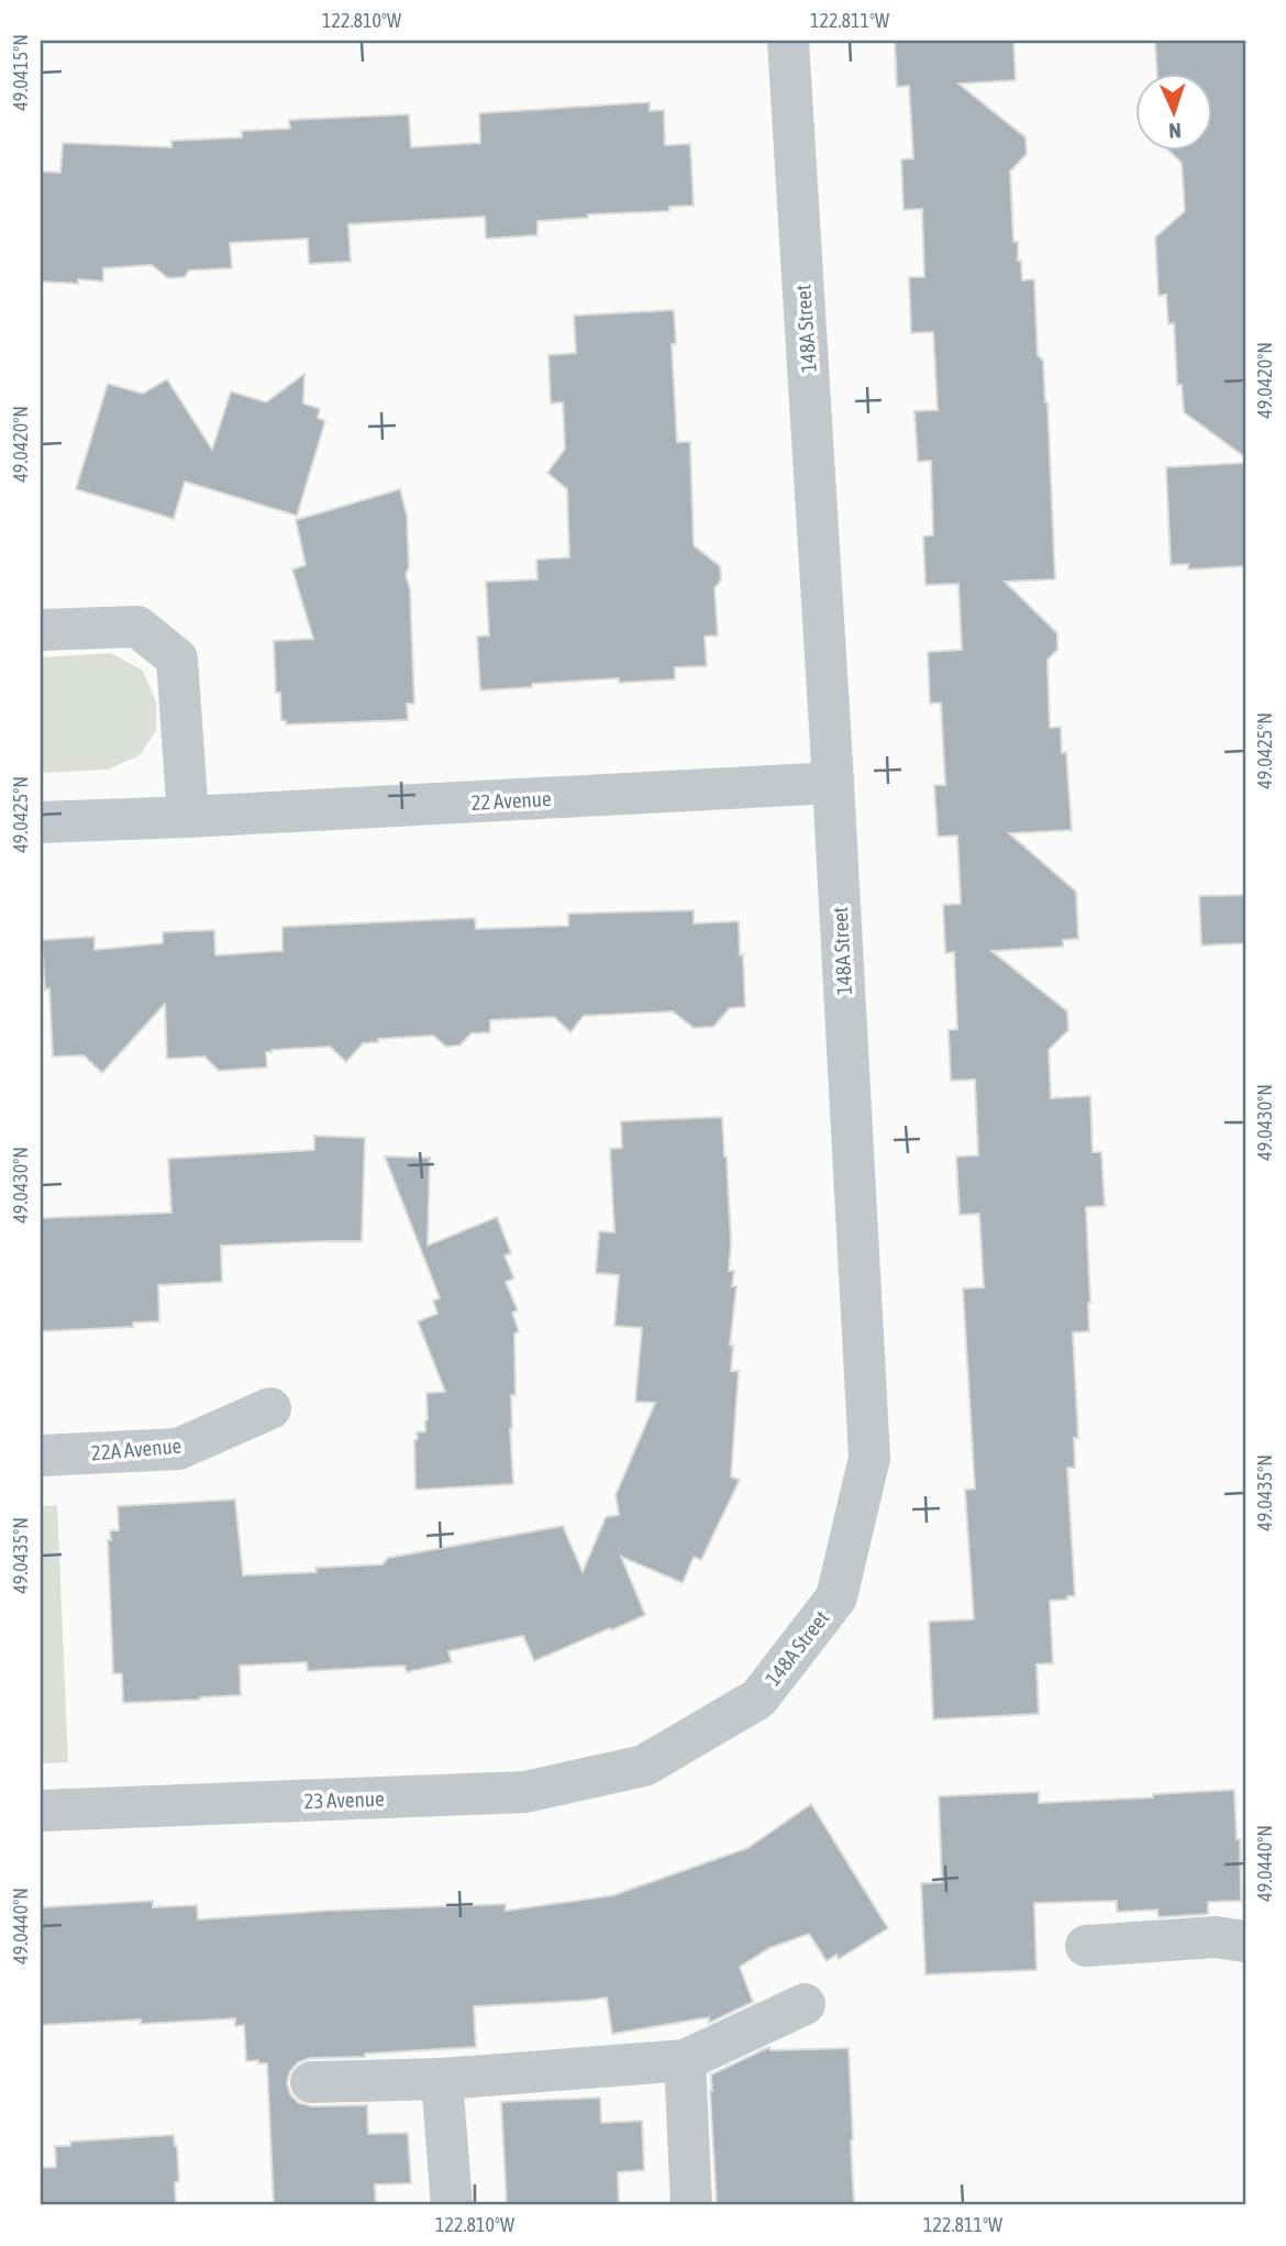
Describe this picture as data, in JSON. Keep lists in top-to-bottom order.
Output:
{
  "streets": {
    "street": [
      "148A Street",
      "22 Avenue",
      "22A Avenue",
      "23 Avenue"
    ]
  },
  "crossings": [
    ["148A Street", "22 Avenue"],
    ["148A Street", "23 Avenue"]
  ],
  "north": "bottom",
  "coordinates": [
    "122.810°W",
    "122.811°W",
    "49.0415°N",
    "49.0420°N",
    "49.0425°N",
    "49.0430°N",
    "49.0435°N",
    "49.0440°N"
  ]
}
